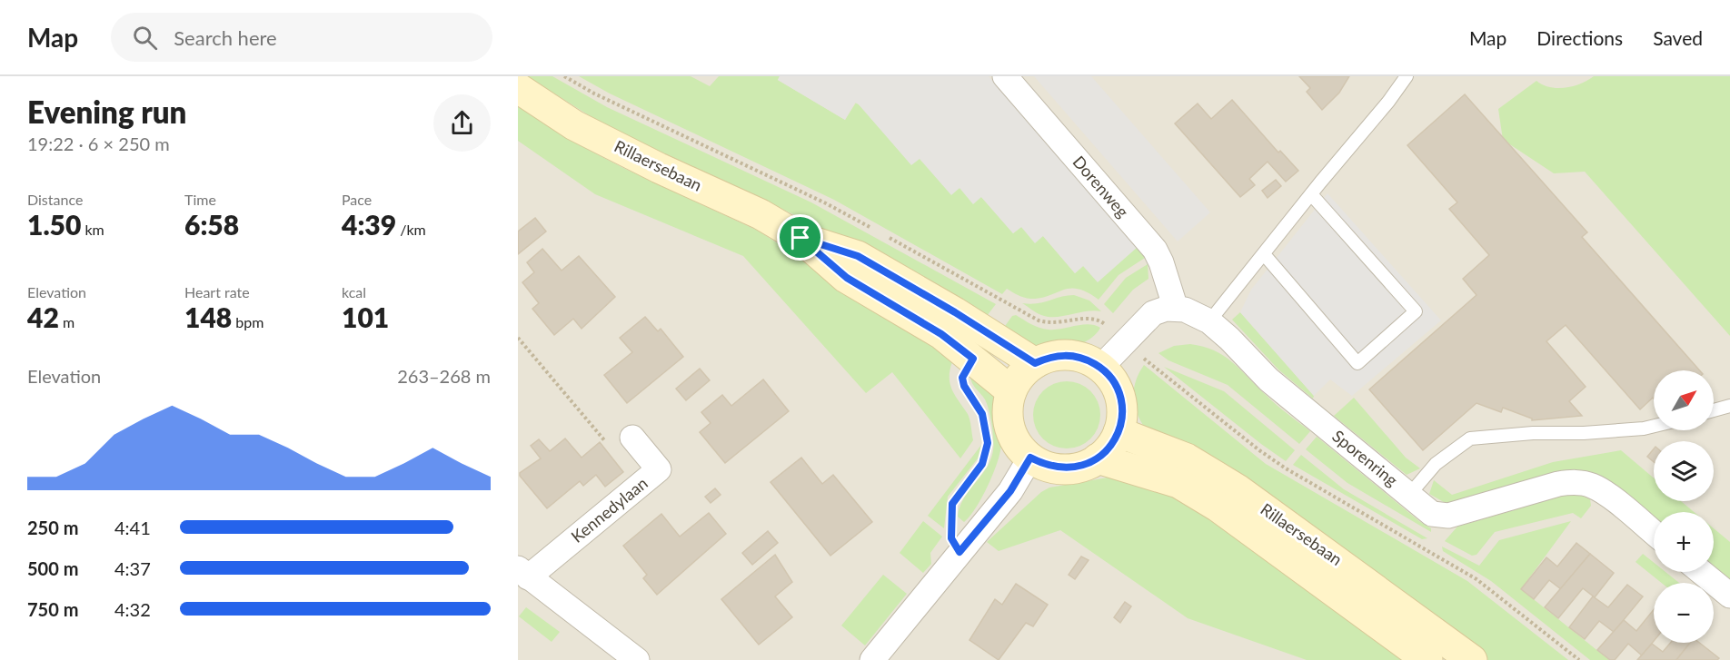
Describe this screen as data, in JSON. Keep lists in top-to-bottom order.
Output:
{
  "streets": {
    "street": [
      "Rillaersebaan",
      "Dorenweg",
      "Sporenring",
      "Kennedylaan"
    ]
  },
  "crossings": [
    ["Dorenweg", "Sporenring"]
  ],
  "north": "top right",
  "page": {
    "header": "Map",
    "search": "Search here",
    "nav": ["Map", "Directions", "Saved"],
    "heading": ["Evening run", "19:22 · 6 × 250 m"],
    "stats": [
      ["Distance", "1.50 km"],
      ["Time", "6:58"],
      ["Pace", "4:39 /km"],
      ["Elevation", "42 m"],
      ["Heart rate", "148 bpm"],
      ["kcal", "101"]
    ],
    "chart": ["Elevation", "263–268 m"],
    "map_buttons": ["+", "−"],
    "list": [
      {
        "name": "250 m",
        "note": "4:41"
      },
      {
        "name": "500 m",
        "note": "4:37"
      },
      {
        "name": "750 m",
        "note": "4:32"
      }
    ]
  }
}
